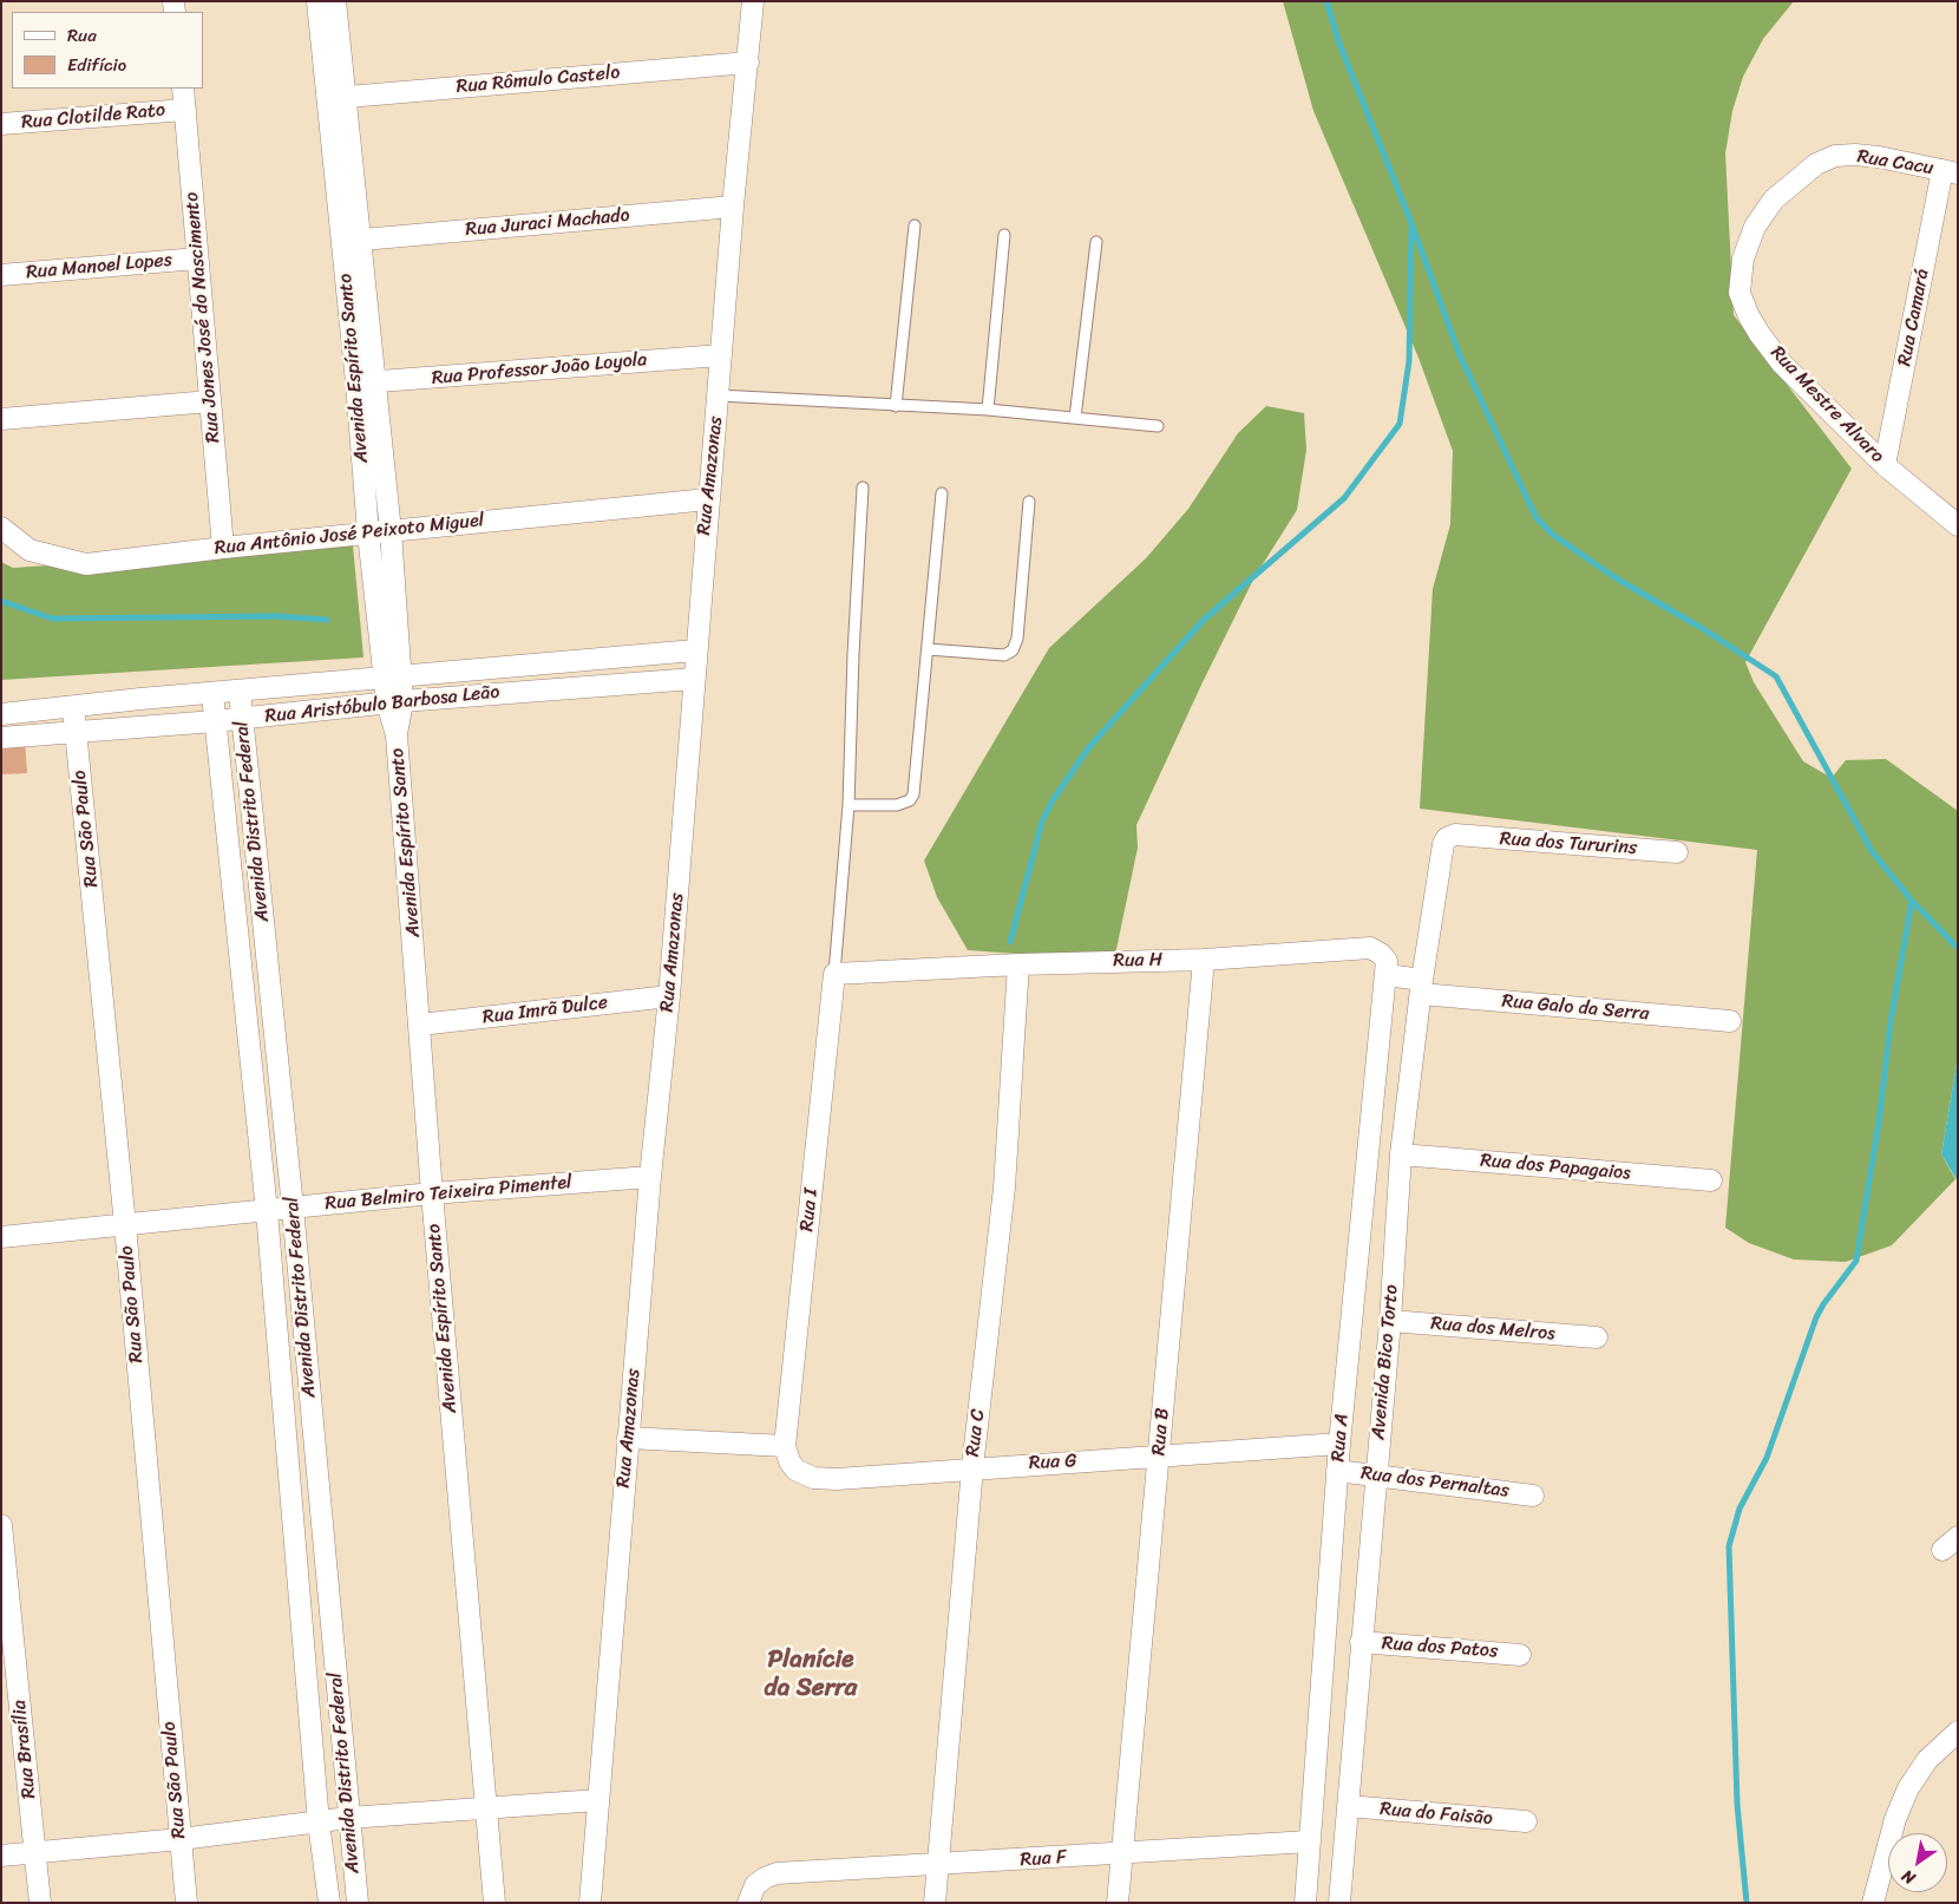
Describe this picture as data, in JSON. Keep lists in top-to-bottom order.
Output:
{
  "streets": {
    "street": [
      "Rua Rômulo Castelo",
      "Rua Clotilde Rato",
      "Rua Cacu",
      "Rua Juraci Machado",
      "Rua Manoel Lopes",
      "Rua Jones José do Nascimento",
      "Rua Camará",
      "Avenida Espírito Santo",
      "Rua Professor João Loyola",
      "Rua Mestre Alvaro",
      "Rua Amazonas",
      "Rua Antônio José Peixoto Miguel",
      "Rua Aristóbulo Barbosa Leão",
      "Avenida Distrito Federal",
      "Rua São Paulo",
      "Rua dos Tururins",
      "Rua H",
      "Rua Galo da Serra",
      "Rua Imrã Dulce",
      "Rua dos Papagaios",
      "Rua Belmiro Teixeira Pimentel",
      "Rua I",
      "Rua dos Melros",
      "Avenida Bico Torto",
      "Rua B",
      "Rua C",
      "Rua A",
      "Rua G",
      "Rua dos Pernaltas",
      "Rua dos Patos",
      "Rua Brasília",
      "Rua do Faisão",
      "Rua F"
    ]
  },
  "crossings": [
    ["Rua Rômulo Castelo", "Avenida Espírito Santo"],
    ["Rua Rômulo Castelo", "Rua Amazonas"],
    ["Rua Clotilde Rato", "Rua Jones José do Nascimento"],
    ["Rua Cacu", "Rua Camará"],
    ["Rua Cacu", "Rua Mestre Alvaro"],
    ["Rua Juraci Machado", "Avenida Espírito Santo"],
    ["Rua Juraci Machado", "Rua Amazonas"],
    ["Rua Manoel Lopes", "Rua Jones José do Nascimento"],
    ["Rua Jones José do Nascimento", "Rua Antônio José Peixoto Miguel"],
    ["Rua Camará", "Rua Mestre Alvaro"],
    ["Avenida Espírito Santo", "Rua Professor João Loyola"],
    ["Avenida Espírito Santo", "Rua Antônio José Peixoto Miguel"],
    ["Avenida Espírito Santo", "Rua Aristóbulo Barbosa Leão"],
    ["Avenida Espírito Santo", "Rua Imrã Dulce"],
    ["Avenida Espírito Santo", "Rua Belmiro Teixeira Pimentel"],
    ["Rua Professor João Loyola", "Rua Amazonas"],
    ["Rua Amazonas", "Rua Antônio José Peixoto Miguel"],
    ["Rua Amazonas", "Rua Aristóbulo Barbosa Leão"],
    ["Rua Amazonas", "Rua Imrã Dulce"],
    ["Rua Amazonas", "Rua Belmiro Teixeira Pimentel"],
    ["Rua Aristóbulo Barbosa Leão", "Avenida Distrito Federal"],
    ["Rua Aristóbulo Barbosa Leão", "Rua São Paulo"],
    ["Avenida Distrito Federal", "Rua Belmiro Teixeira Pimentel"],
    ["Rua São Paulo", "Rua Belmiro Teixeira Pimentel"],
    ["Rua dos Tururins", "Avenida Bico Torto"],
    ["Rua H", "Rua I"],
    ["Rua H", "Rua B"],
    ["Rua H", "Rua C"],
    ["Rua H", "Rua A"],
    ["Rua Galo da Serra", "Avenida Bico Torto"],
    ["Rua dos Papagaios", "Avenida Bico Torto"],
    ["Rua I", "Rua G"],
    ["Rua dos Melros", "Avenida Bico Torto"],
    ["Avenida Bico Torto", "Rua dos Pernaltas"],
    ["Avenida Bico Torto", "Rua dos Patos"],
    ["Avenida Bico Torto", "Rua do Faisão"],
    ["Rua B", "Rua G"],
    ["Rua B", "Rua F"],
    ["Rua C", "Rua G"],
    ["Rua C", "Rua F"],
    ["Rua A", "Rua G"],
    ["Rua A", "Rua dos Pernaltas"],
    ["Rua A", "Rua F"]
  ],
  "districts": ["Planície da Serra"],
  "legend": ["Rua", "Edifício"],
  "north": "bottom left"
}
